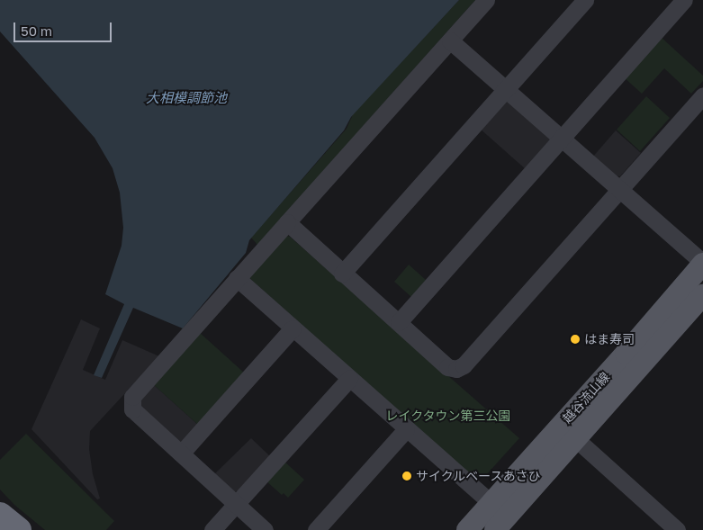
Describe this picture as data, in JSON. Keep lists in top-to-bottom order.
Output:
{
  "streets": {
    "main road": ["越谷流山線"]
  },
  "water": ["大相模調節池"],
  "parks": ["レイクタウン第三公園"],
  "places": ["はま寿司", "サイクルベースあさひ"],
  "scale_bar": "50 m"
}
